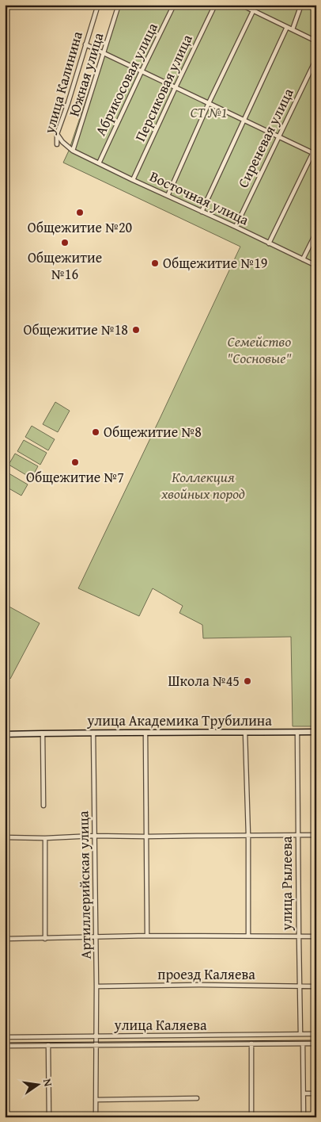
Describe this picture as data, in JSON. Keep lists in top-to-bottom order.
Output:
{
  "streets": {
    "main road": ["улица Академика Трубилина"],
    "street": [
      "Южная улица",
      "Абрикосовая улица",
      "улица Калинина",
      "Персиковая улица",
      "Сиреневая улица",
      "Восточная улица",
      "улица Рылеева",
      "Артиллерийская улица",
      "проезд Каляева",
      "улица Каляева"
    ]
  },
  "crossings": [
    ["Южная улица", "Восточная улица"],
    ["Абрикосовая улица", "Восточная улица"],
    ["улица Калинина", "Восточная улица"],
    ["Персиковая улица", "Восточная улица"],
    ["Сиреневая улица", "Восточная улица"],
    ["улица Академика Трубилина", "улица Рылеева"],
    ["улица Академика Трубилина", "Артиллерийская улица"],
    ["улица Рылеева", "проезд Каляева"],
    ["улица Рылеева", "улица Каляева"],
    ["Артиллерийская улица", "проезд Каляева"],
    ["Артиллерийская улица", "улица Каляева"]
  ],
  "parks": ["СТ №1", "Семейство \"Сосновые\"", "Коллекция хвойных пород"],
  "places": [
    "Общежитие №20",
    "Общежитие №16",
    "Общежитие №19",
    "Общежитие №18",
    "Общежитие №8",
    "Общежитие №7",
    "Школа №45"
  ],
  "north": "right"
}
